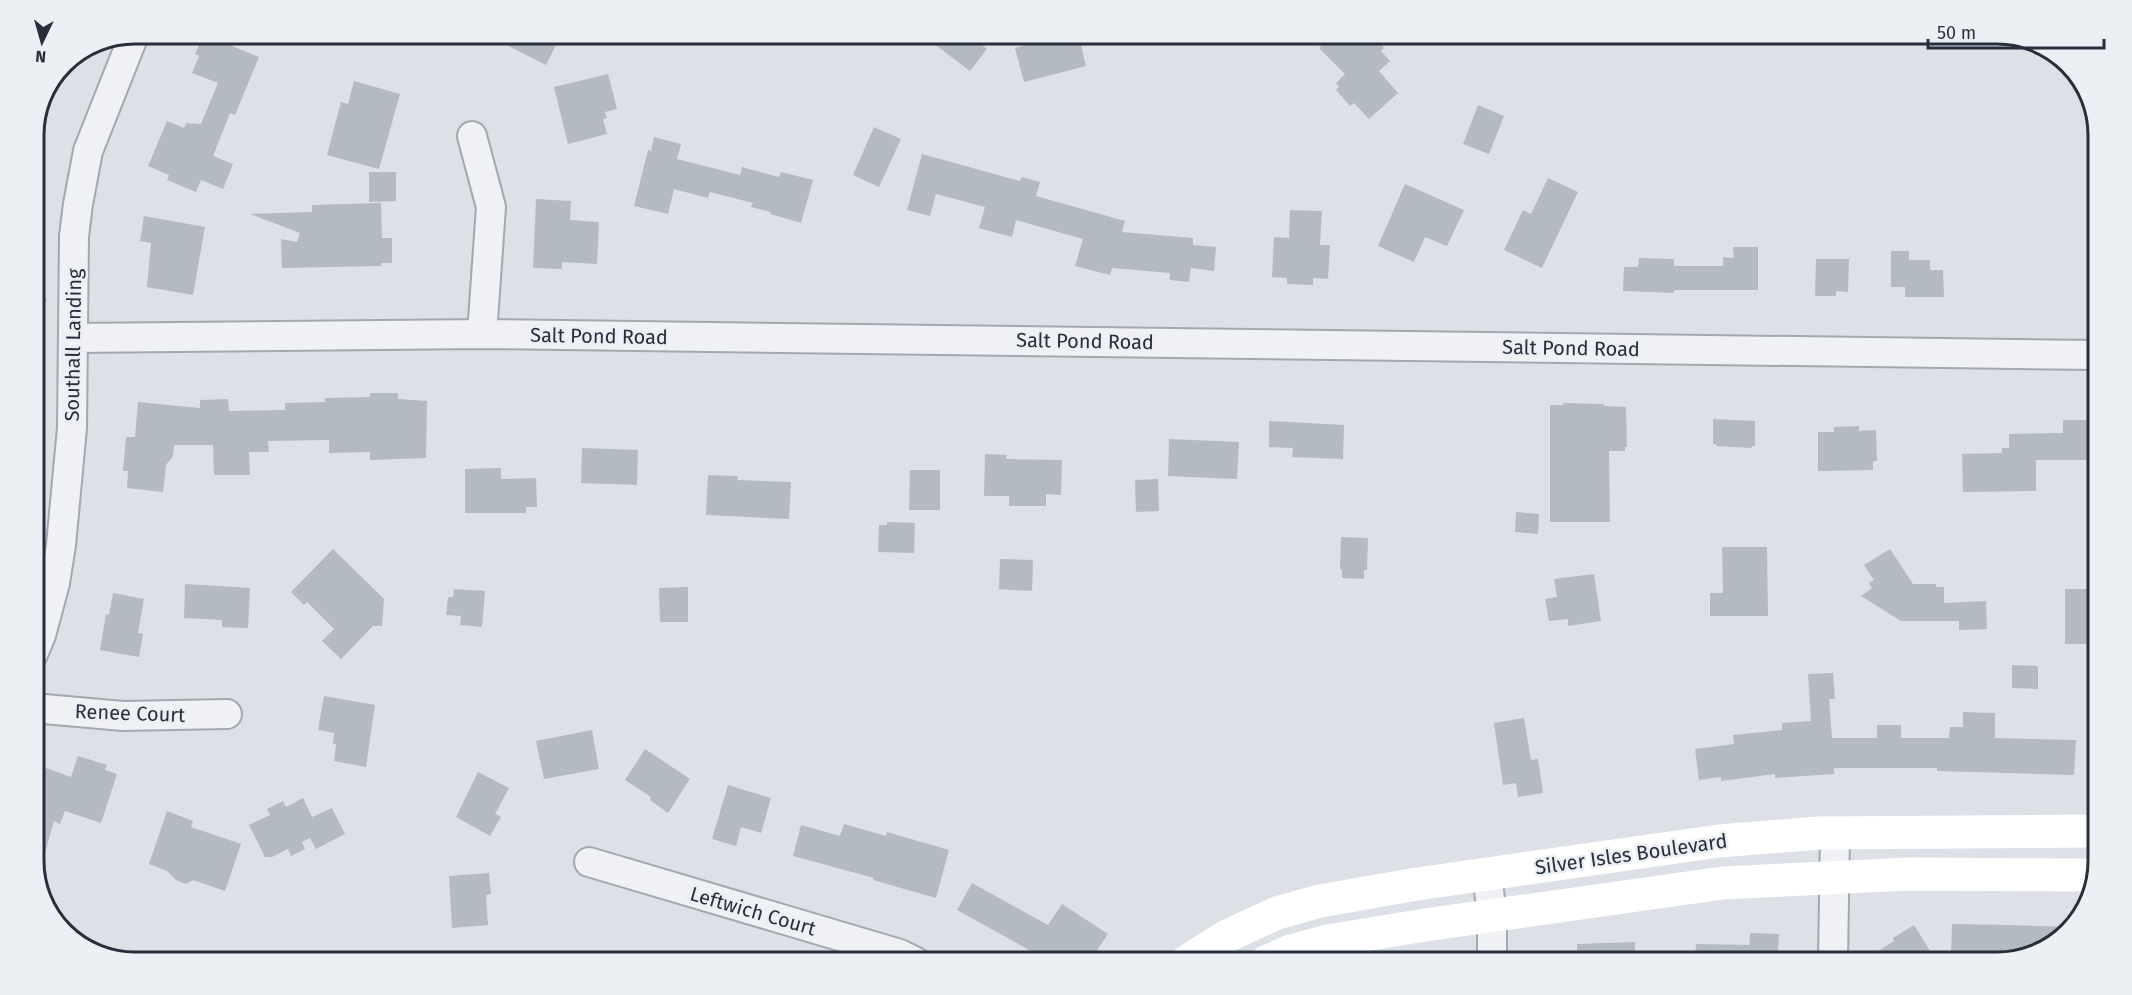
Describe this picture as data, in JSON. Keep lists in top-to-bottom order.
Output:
{
  "streets": {
    "street": [
      "Salt Pond Road",
      "Southall Landing",
      "Renee Court",
      "Silver Isles Boulevard",
      "Leftwich Court"
    ]
  },
  "crossings": [
    ["Salt Pond Road", "Southall Landing"]
  ],
  "scale_bar": "50 m",
  "north": "bottom"
}
